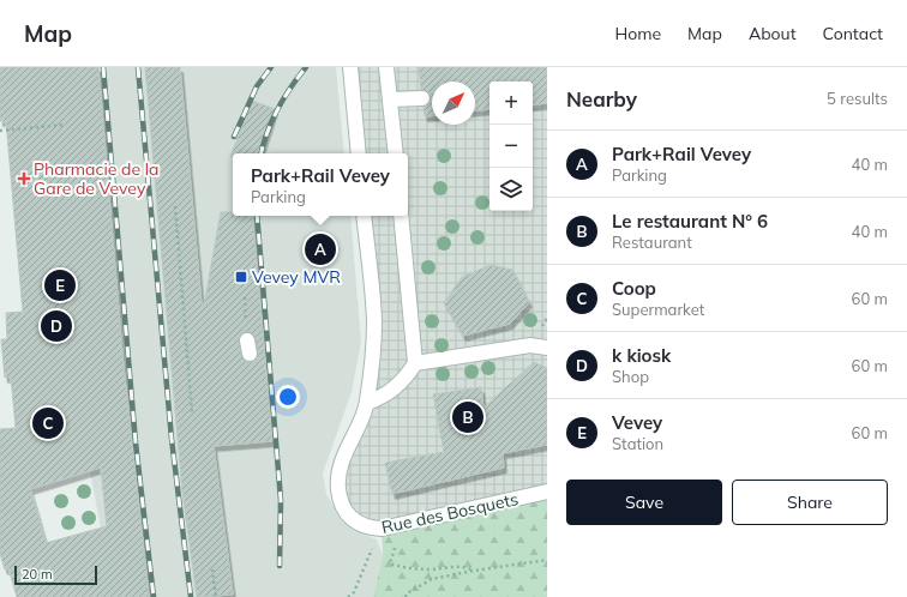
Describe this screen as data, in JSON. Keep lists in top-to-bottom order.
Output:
{
  "streets": {
    "street": ["Rue des Bosquets"]
  },
  "places": {
    "health": ["Pharmacie de la Gare de Vevey"],
    "transit": ["Vevey MVR"]
  },
  "scale_bar": "20 m",
  "north": "top right",
  "page": {
    "header": "Map",
    "nav": [
      "Home",
      "Map",
      "About",
      "Contact"
    ],
    "heading": ["Nearby", "5 results"],
    "map_buttons": ["+", "−"],
    "list": [
      {
        "mark": "A",
        "name": "Park+Rail Vevey",
        "note": "Parking",
        "value": "40 m"
      },
      {
        "mark": "B",
        "name": "Le restaurant N° 6",
        "note": "Restaurant",
        "value": "40 m"
      },
      {
        "mark": "C",
        "name": "Coop",
        "note": "Supermarket",
        "value": "60 m"
      },
      {
        "mark": "D",
        "name": "k kiosk",
        "note": "Shop",
        "value": "60 m"
      },
      {
        "mark": "E",
        "name": "Vevey",
        "note": "Station",
        "value": "60 m"
      }
    ],
    "popup": ["Park+Rail Vevey", "Parking"],
    "pins": [
      "A",
      "E",
      "D",
      "B",
      "C"
    ],
    "buttons": ["Save", "Share"],
    "scale": "20 m"
  }
}
